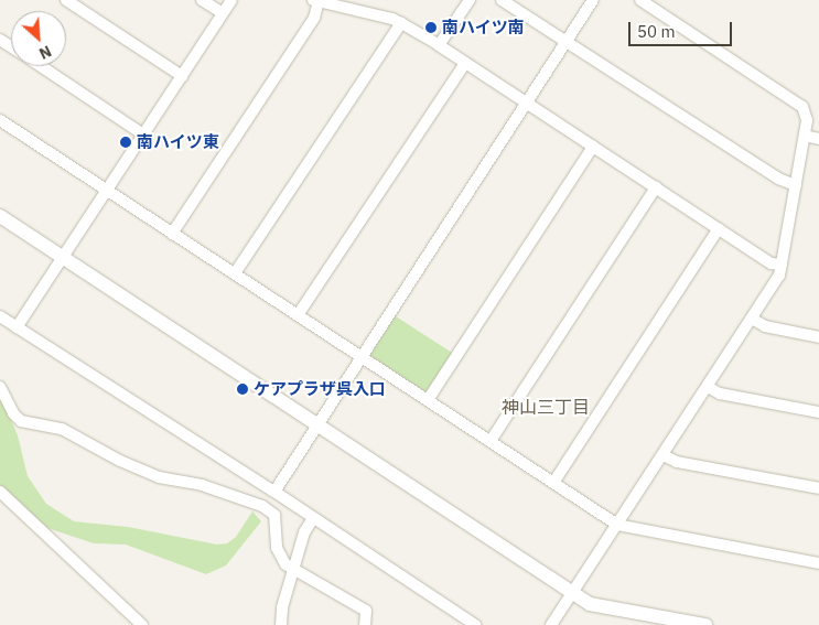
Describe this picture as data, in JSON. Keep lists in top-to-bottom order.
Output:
{
  "districts": ["神山三丁目"],
  "places": ["南ハイツ南", "南ハイツ東", "ケアプラザ呉入口"],
  "scale_bar": "50 m",
  "north": "bottom right"
}
